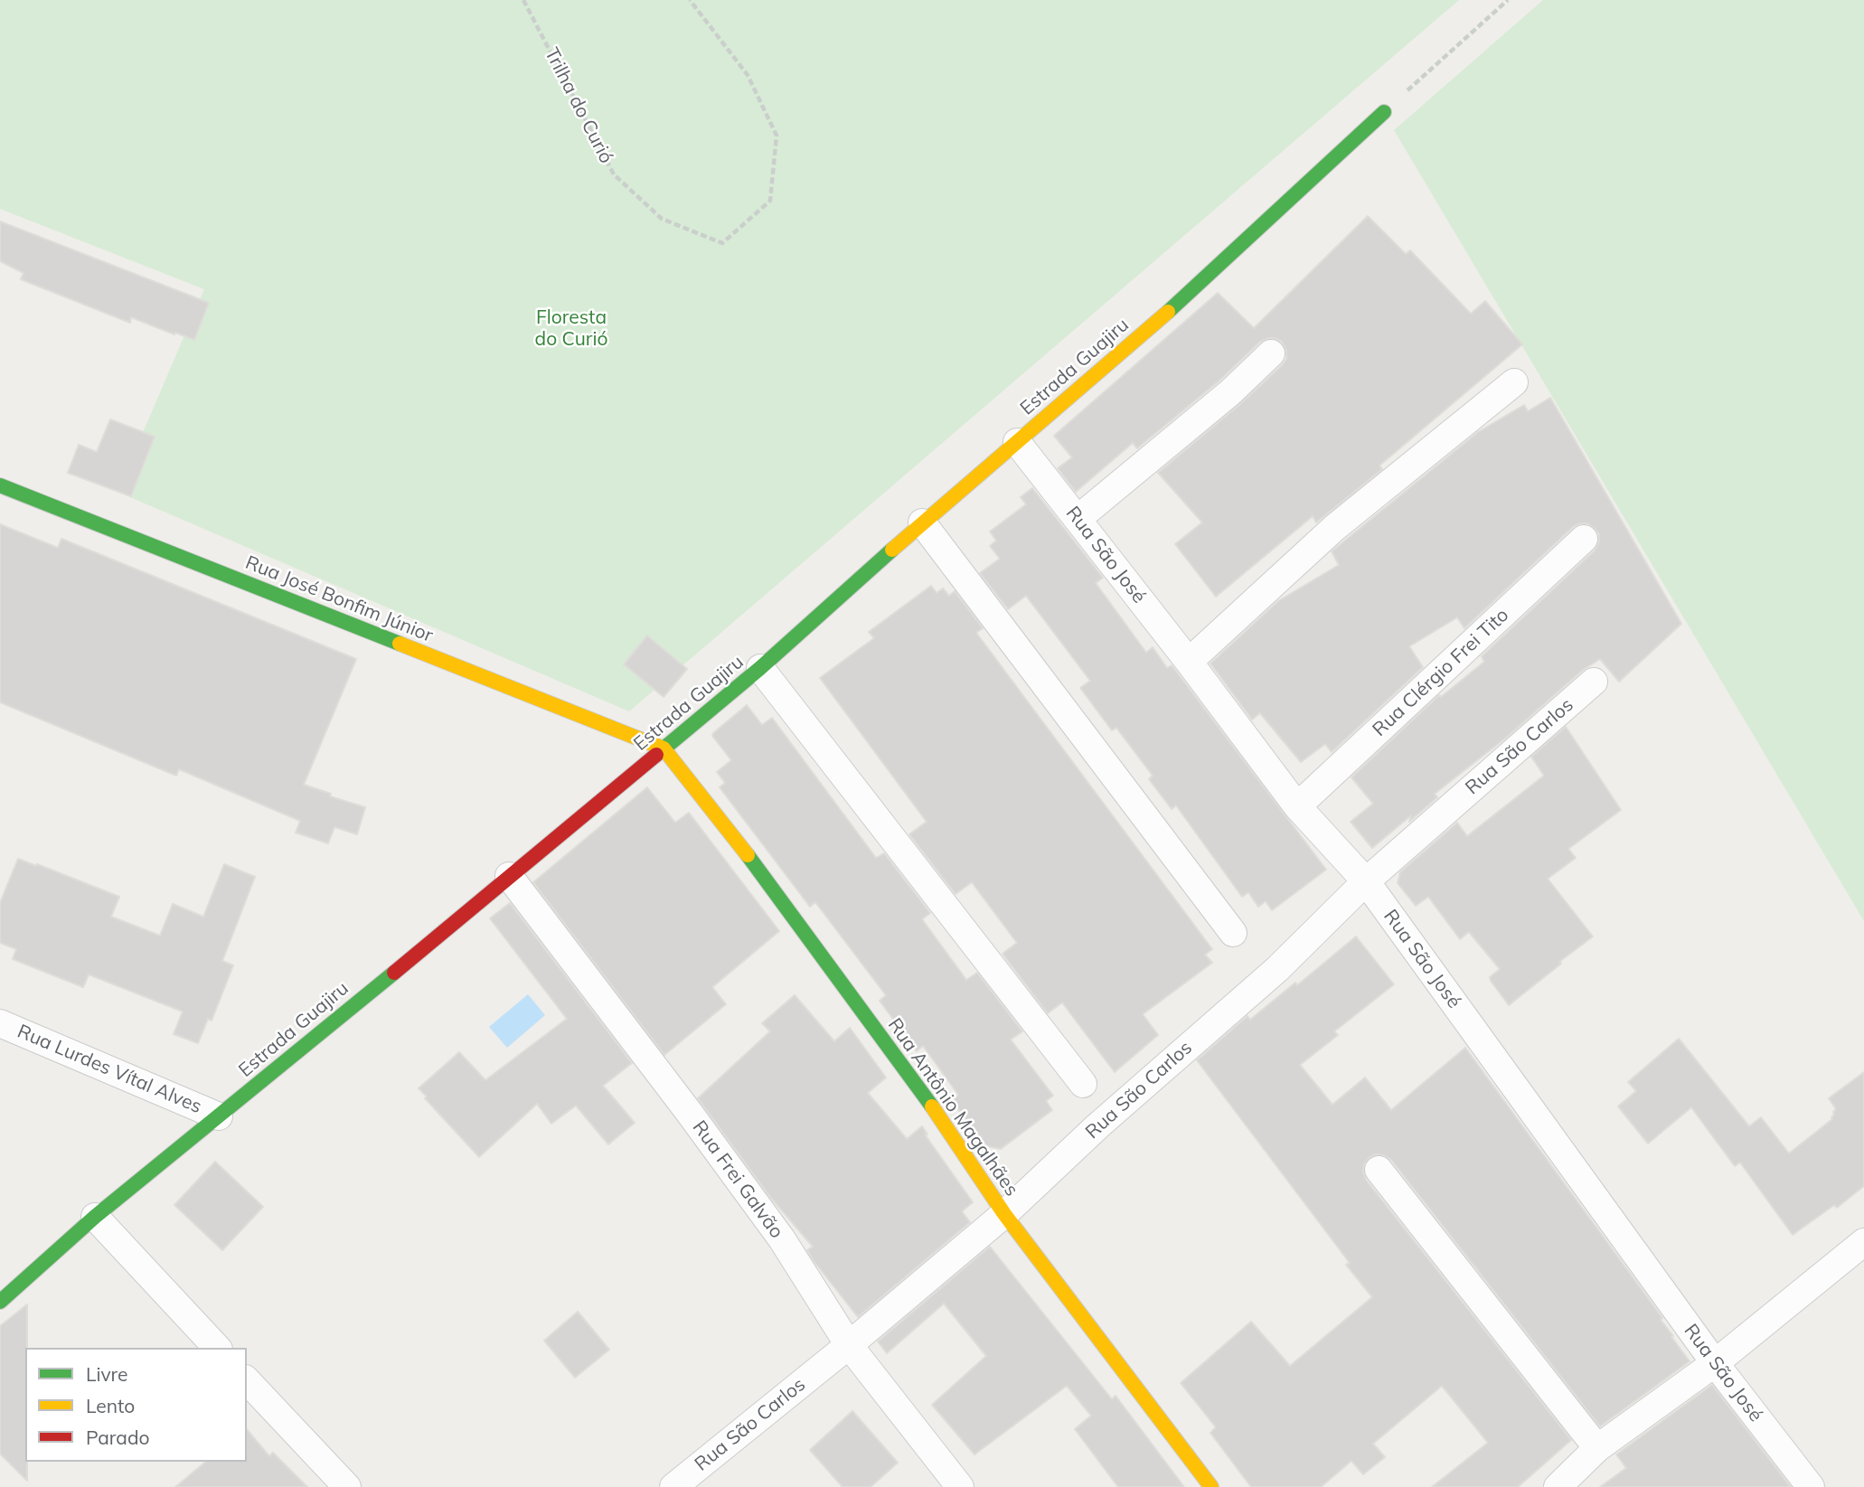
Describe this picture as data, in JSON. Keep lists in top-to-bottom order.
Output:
{
  "streets": {
    "street": [
      "Estrada Guajiru",
      "Rua São José",
      "Rua José Bonfim Júnior",
      "Rua Clérgio Frei Tito",
      "Rua São Carlos",
      "Rua Lurdes Vítal Alves",
      "Rua Antônio Magalhães",
      "Rua Frei Galvão"
    ],
    "path": ["Trilha do Curió"]
  },
  "crossings": [
    ["Estrada Guajiru", "Rua São José"],
    ["Estrada Guajiru", "Rua José Bonfim Júnior"],
    ["Estrada Guajiru", "Rua Lurdes Vítal Alves"],
    ["Estrada Guajiru", "Rua Antônio Magalhães"],
    ["Estrada Guajiru", "Rua Frei Galvão"],
    ["Rua São José", "Rua Clérgio Frei Tito"],
    ["Rua São José", "Rua São Carlos"],
    ["Rua José Bonfim Júnior", "Rua Antônio Magalhães"],
    ["Rua São Carlos", "Rua Antônio Magalhães"],
    ["Rua São Carlos", "Rua Frei Galvão"]
  ],
  "parks": ["Floresta do Curió"],
  "legend": ["Livre", "Lento", "Parado"]
}
